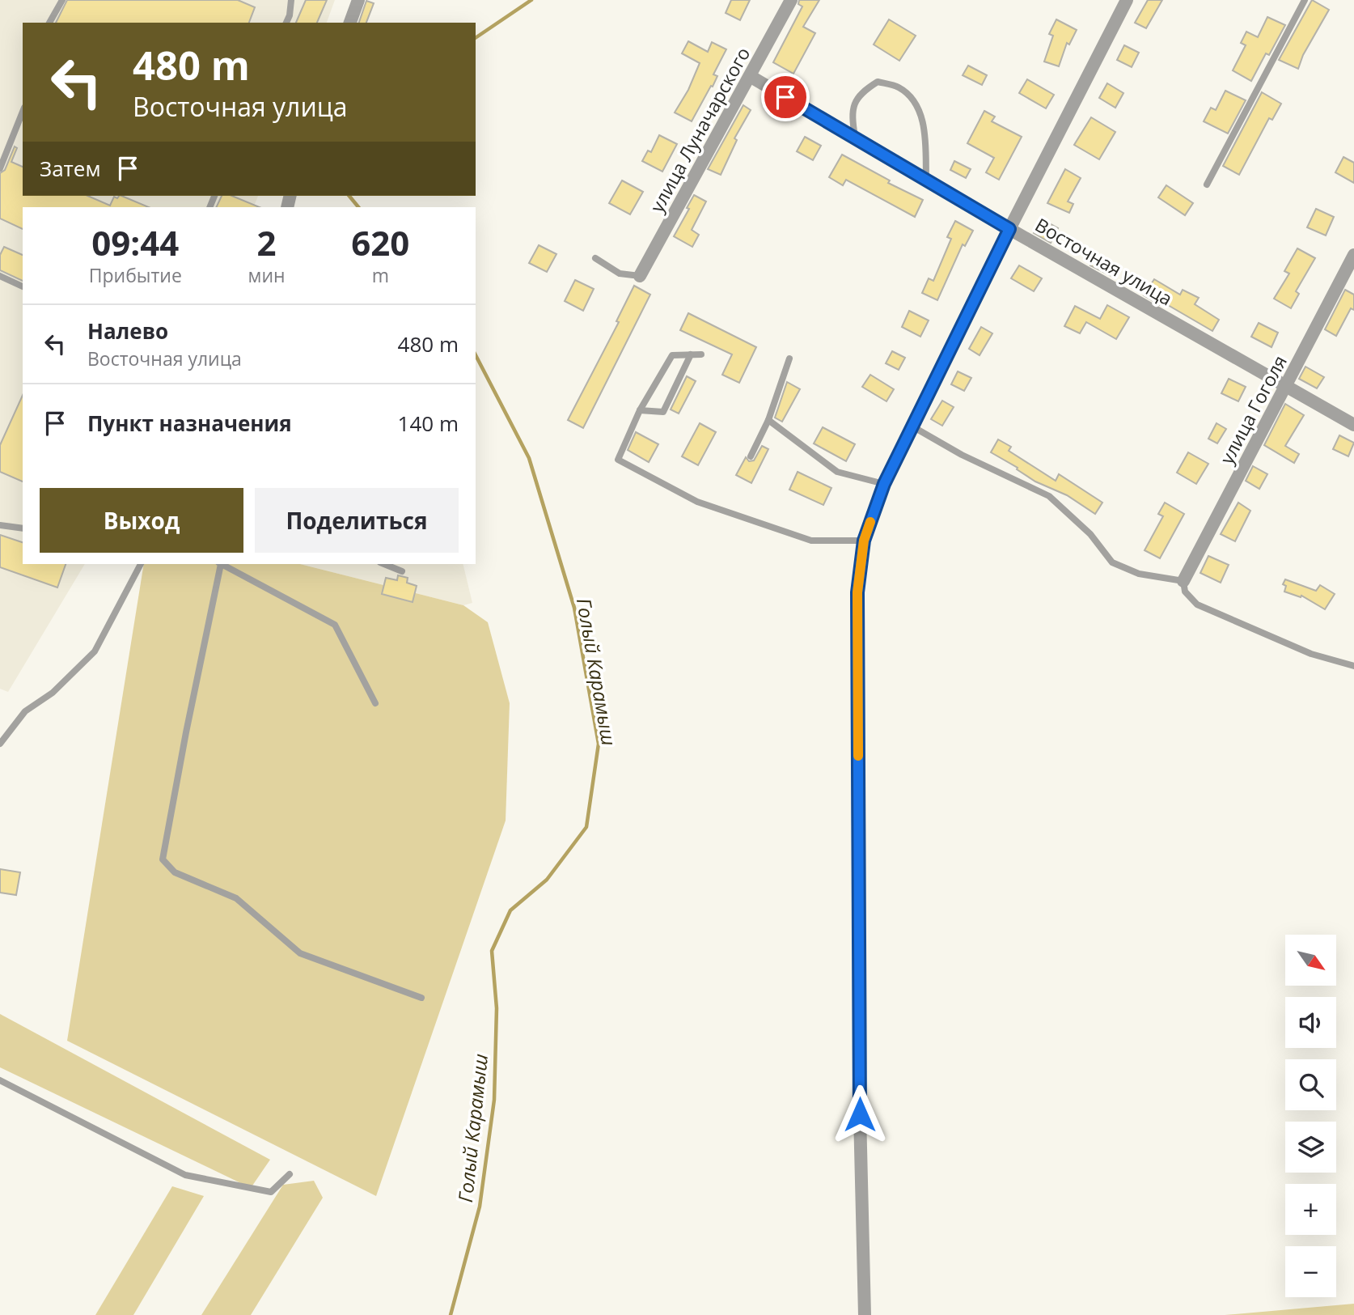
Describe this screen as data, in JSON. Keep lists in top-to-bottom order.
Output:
{
  "streets": {
    "street": ["улица Луначарского", "Восточная улица", "улица Гоголя"]
  },
  "crossings": [
    ["улица Луначарского", "Восточная улица"],
    ["Восточная улица", "улица Гоголя"]
  ],
  "water": ["Голый Карамыш"],
  "north": "bottom right",
  "page": {
    "turn": ["480 m", "Восточная улица"],
    "then": "Затем",
    "eta": [
      "09:44",
      "Прибытие",
      "2",
      "мин",
      "620",
      "m"
    ],
    "list": [
      {
        "name": "Налево",
        "note": "Восточная улица",
        "value": "480 m"
      },
      {
        "name": "Пункт назначения",
        "value": "140 m"
      }
    ],
    "buttons": ["Выход", "Поделиться"],
    "map_buttons": ["+", "−"]
  }
}
